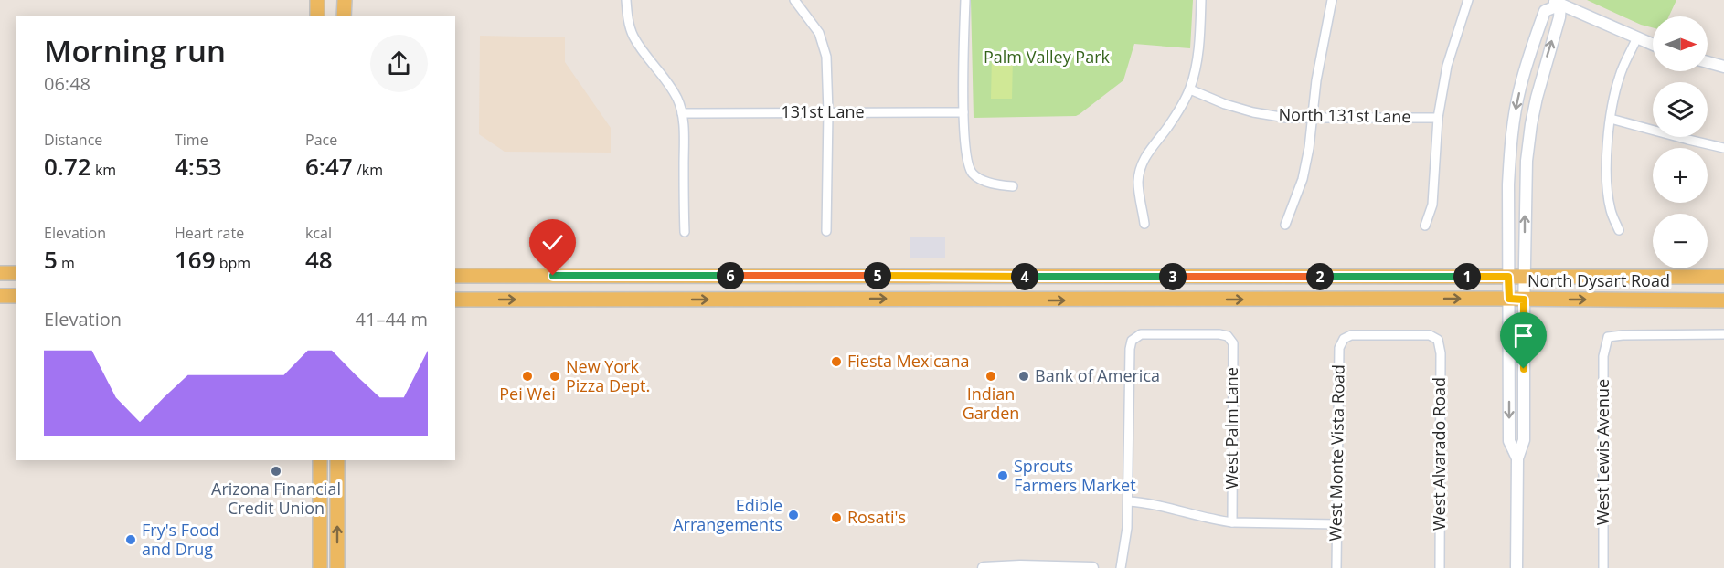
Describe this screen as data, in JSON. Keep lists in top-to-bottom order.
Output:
{
  "streets": {
    "main road": ["North Dysart Road"],
    "street": [
      "131st Lane",
      "North 131st Lane",
      "West Palm Lane",
      "West Lewis Avenue",
      "West Monte Vista Road",
      "West Alvarado Road"
    ]
  },
  "crossings": [
    ["West Monte Vista Road", "West Alvarado Road"]
  ],
  "parks": ["Palm Valley Park"],
  "places": [
    "Fiesta Mexicana",
    "Pei Wei",
    "New York Pizza Dept.",
    "Indian Garden",
    "Bank of America",
    "Arizona Financial Credit Union",
    "Sprouts Farmers Market",
    "Edible Arrangements",
    "Rosati's",
    "Fry's Food and Drug"
  ],
  "north": "right",
  "page": {
    "map_buttons": ["+", "−"],
    "heading": ["Morning run", "06:48"],
    "stats": [
      ["Distance", "0.72 km"],
      ["Time", "4:53"],
      ["Pace", "6:47 /km"],
      ["Elevation", "5 m"],
      ["Heart rate", "169 bpm"],
      ["kcal", "48"]
    ],
    "pins": [
      "5",
      "6",
      "1",
      "2",
      "3",
      "4"
    ],
    "chart": ["Elevation", "41–44 m"]
  }
}
